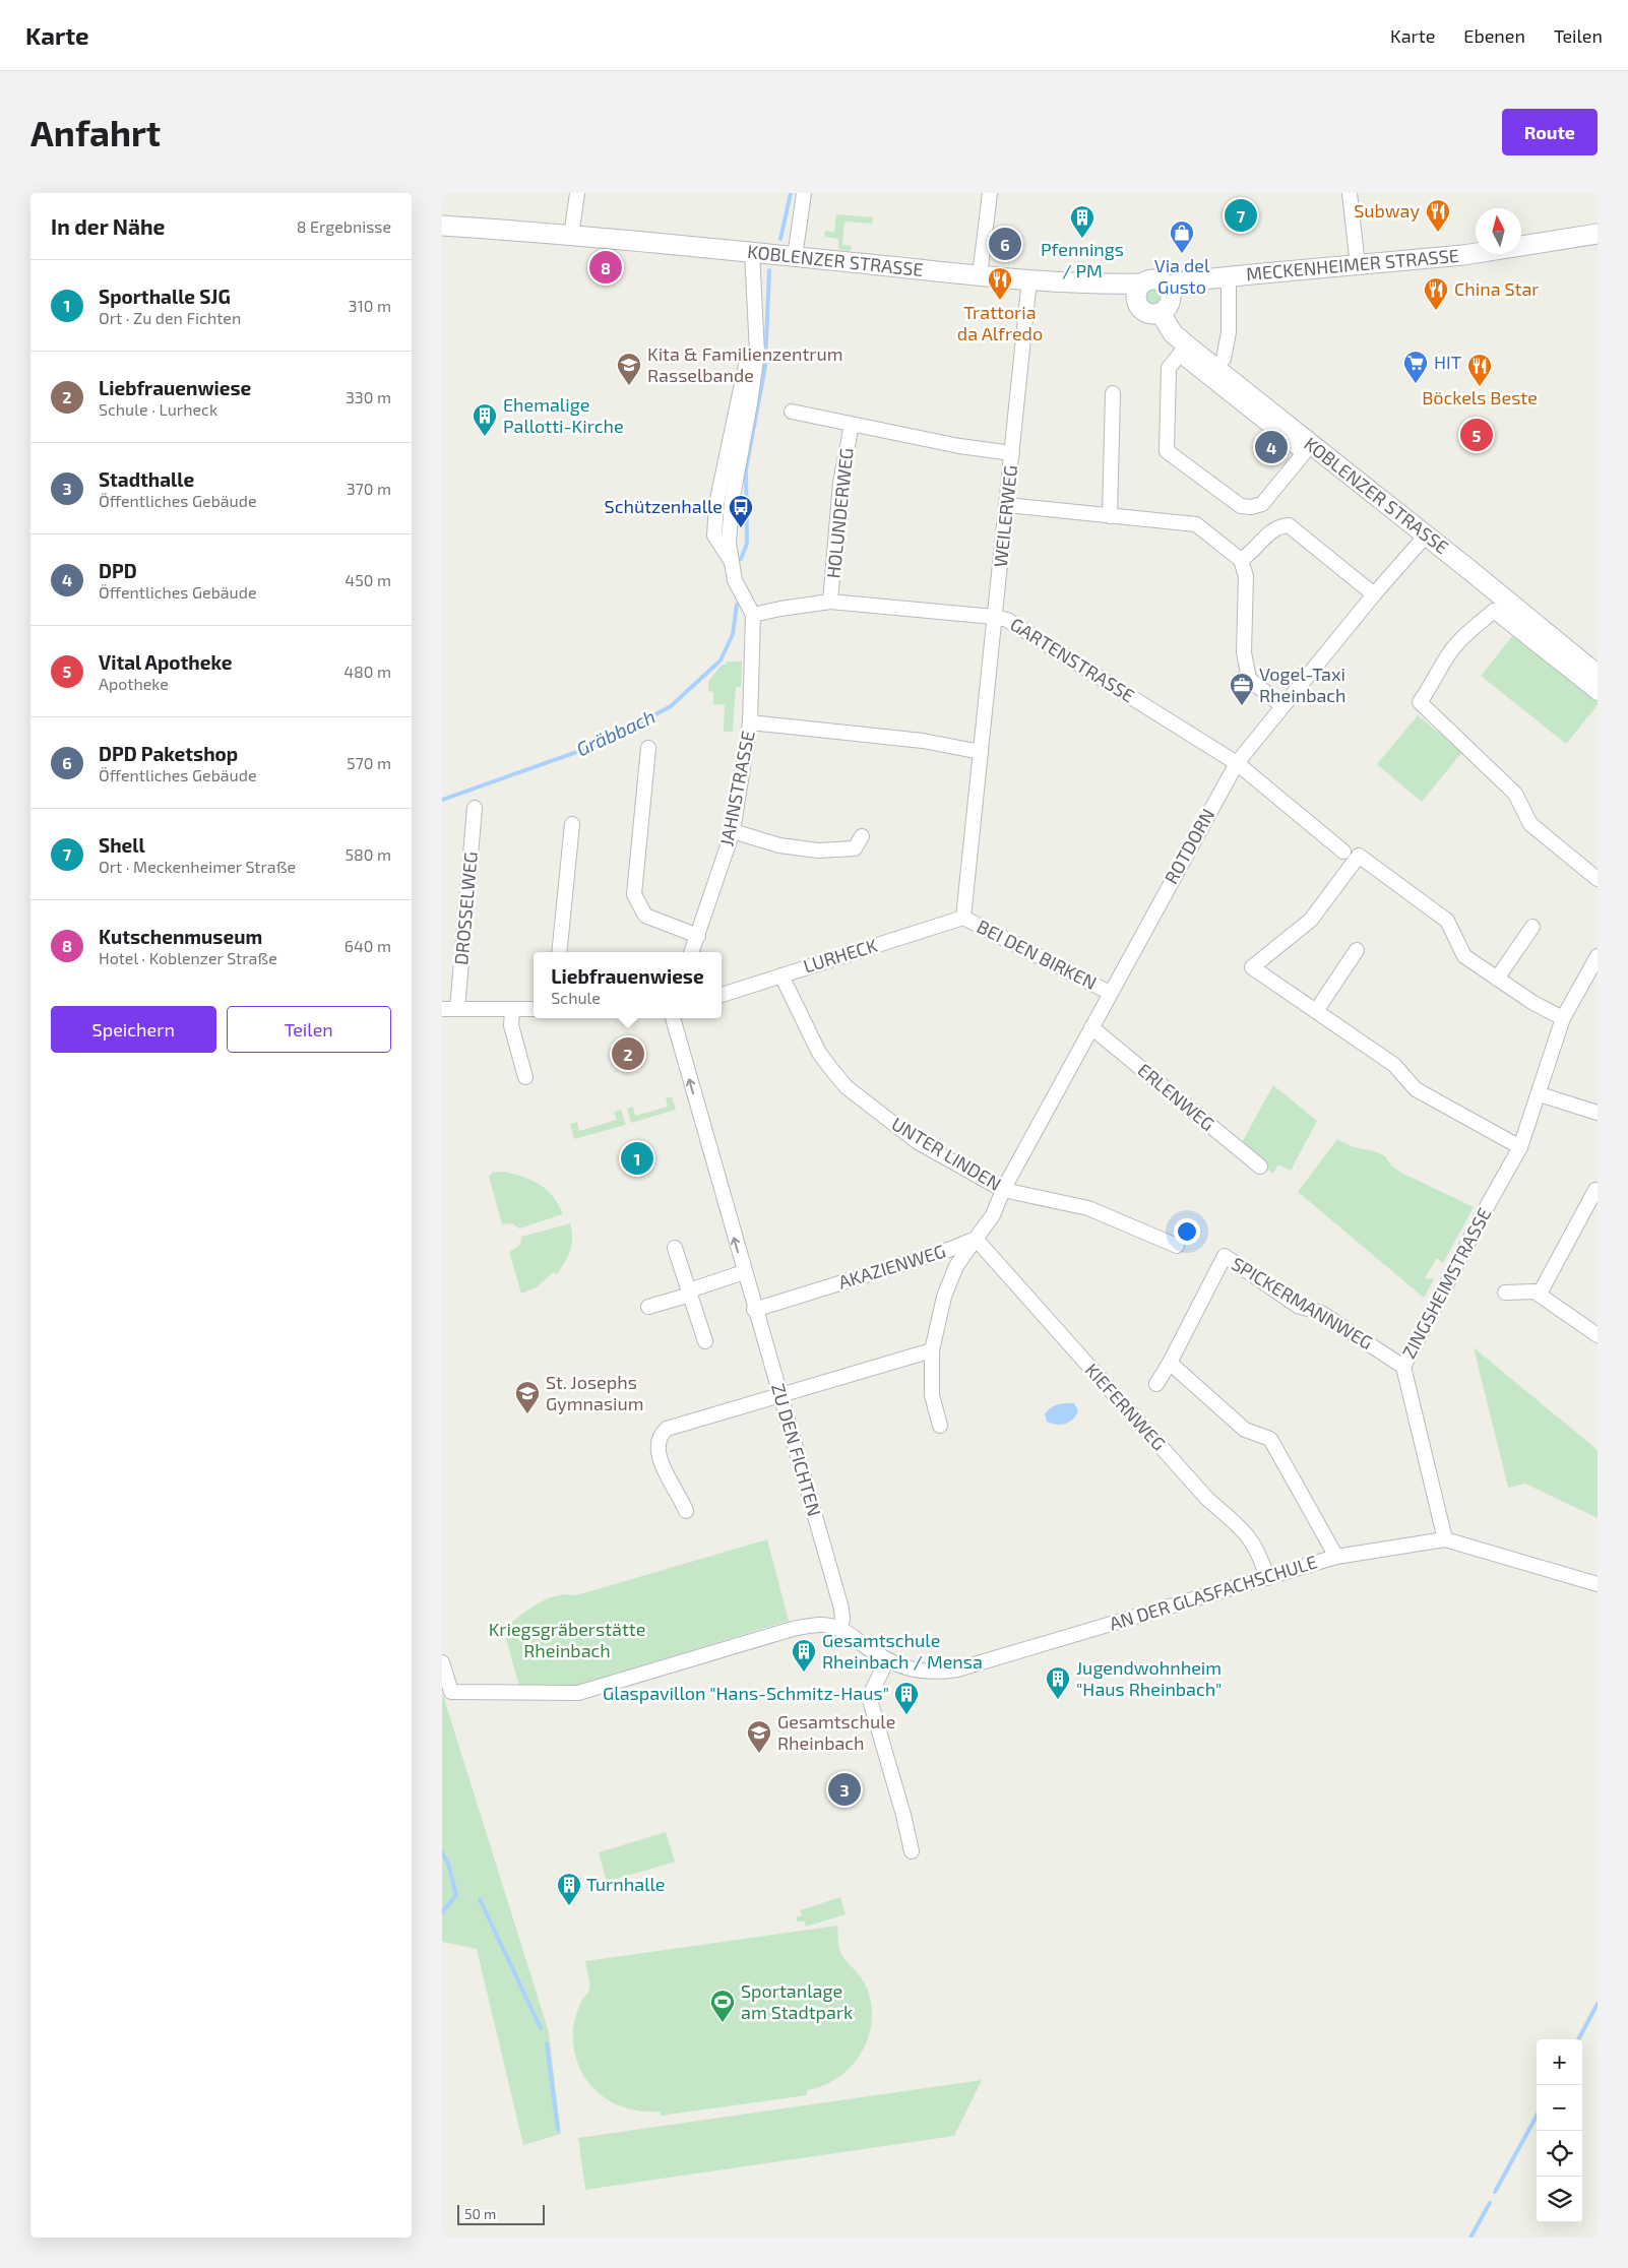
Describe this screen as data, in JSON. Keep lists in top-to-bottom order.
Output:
{
  "streets": {
    "main road": ["KOBLENZER STRASSE", "MECKENHEIMER STRASSE"],
    "street": [
      "HOLUNDERWEG",
      "WEILERWEG",
      "GARTENSTRASSE",
      "JAHNSTRASSE",
      "ROTDORN",
      "DROSSELWEG",
      "BEI DEN BIRKEN",
      "LURHECK",
      "ERLENWEG",
      "UNTER LINDEN",
      "AKAZIENWEG",
      "ZINGSHEIMSTRASSE",
      "SPICKERMANNWEG",
      "KIEFERNWEG",
      "ZU DEN FICHTEN",
      "AN DER GLASFACHSCHULE"
    ]
  },
  "crossings": [
    ["KOBLENZER STRASSE", "MECKENHEIMER STRASSE"],
    ["KOBLENZER STRASSE", "WEILERWEG"],
    ["KOBLENZER STRASSE", "ROTDORN"],
    ["HOLUNDERWEG", "WEILERWEG"],
    ["HOLUNDERWEG", "GARTENSTRASSE"],
    ["WEILERWEG", "GARTENSTRASSE"],
    ["WEILERWEG", "BEI DEN BIRKEN"],
    ["WEILERWEG", "LURHECK"],
    ["GARTENSTRASSE", "JAHNSTRASSE"],
    ["GARTENSTRASSE", "ROTDORN"],
    ["ROTDORN", "BEI DEN BIRKEN"],
    ["ROTDORN", "ERLENWEG"],
    ["ROTDORN", "UNTER LINDEN"],
    ["BEI DEN BIRKEN", "LURHECK"],
    ["LURHECK", "UNTER LINDEN"],
    ["AKAZIENWEG", "KIEFERNWEG"],
    ["AKAZIENWEG", "ZU DEN FICHTEN"],
    ["ZINGSHEIMSTRASSE", "SPICKERMANNWEG"],
    ["ZINGSHEIMSTRASSE", "AN DER GLASFACHSCHULE"],
    ["KIEFERNWEG", "AN DER GLASFACHSCHULE"],
    ["ZU DEN FICHTEN", "AN DER GLASFACHSCHULE"]
  ],
  "one_way": ["ZU DEN FICHTEN"],
  "water": ["Gräbbach"],
  "parks": ["Kriegsgräberstätte Rheinbach"],
  "places": {
    "restaurant": [
      "Subway",
      "Trattoria da Alfredo",
      "China Star",
      "Böckels Beste"
    ],
    "building": [
      "Pfennings / PM",
      "Ehemalige Pallotti-Kirche",
      "Gesamtschule Rheinbach / Mensa",
      "Jugendwohnheim \"Haus Rheinbach\"",
      "Glaspavillon \"Hans-Schmitz-Haus\"",
      "Turnhalle"
    ],
    "shop": ["Via del Gusto"],
    "supermarket": ["HIT"],
    "school or university": ["Kita & Familienzentrum Rasselbande", "St. Josephs Gymnasium", "Gesamtschule Rheinbach"],
    "bus stop": ["Schützenhalle"],
    "office": ["Vogel-Taxi Rheinbach"],
    "sports": ["Sportanlage am Stadtpark"]
  },
  "scale_bar": "50 m",
  "north": "top",
  "page": {
    "header": "Karte",
    "nav": ["Karte", "Ebenen", "Teilen"],
    "buttons": [
      "Route",
      ["Speichern", "Teilen"]
    ],
    "title": "Anfahrt",
    "heading": ["In der Nähe", "8 Ergebnisse"],
    "pins": [
      "7",
      "6",
      "8",
      "5",
      "4",
      "2",
      "1",
      "3"
    ],
    "list": [
      {
        "mark": "1",
        "name": "Sporthalle SJG",
        "note": "Ort · Zu den Fichten",
        "value": "310 m"
      },
      {
        "mark": "2",
        "name": "Liebfrauenwiese",
        "note": "Schule · Lurheck",
        "value": "330 m"
      },
      {
        "mark": "3",
        "name": "Stadthalle",
        "note": "Öffentliches Gebäude",
        "value": "370 m"
      },
      {
        "mark": "4",
        "name": "DPD",
        "note": "Öffentliches Gebäude",
        "value": "450 m"
      },
      {
        "mark": "5",
        "name": "Vital Apotheke",
        "note": "Apotheke",
        "value": "480 m"
      },
      {
        "mark": "6",
        "name": "DPD Paketshop",
        "note": "Öffentliches Gebäude",
        "value": "570 m"
      },
      {
        "mark": "7",
        "name": "Shell",
        "note": "Ort · Meckenheimer Straße",
        "value": "580 m"
      },
      {
        "mark": "8",
        "name": "Kutschenmuseum",
        "note": "Hotel · Koblenzer Straße",
        "value": "640 m"
      }
    ],
    "popup": ["Liebfrauenwiese", "Schule"],
    "map_buttons": ["+", "−"],
    "scale": "50 m"
  }
}
